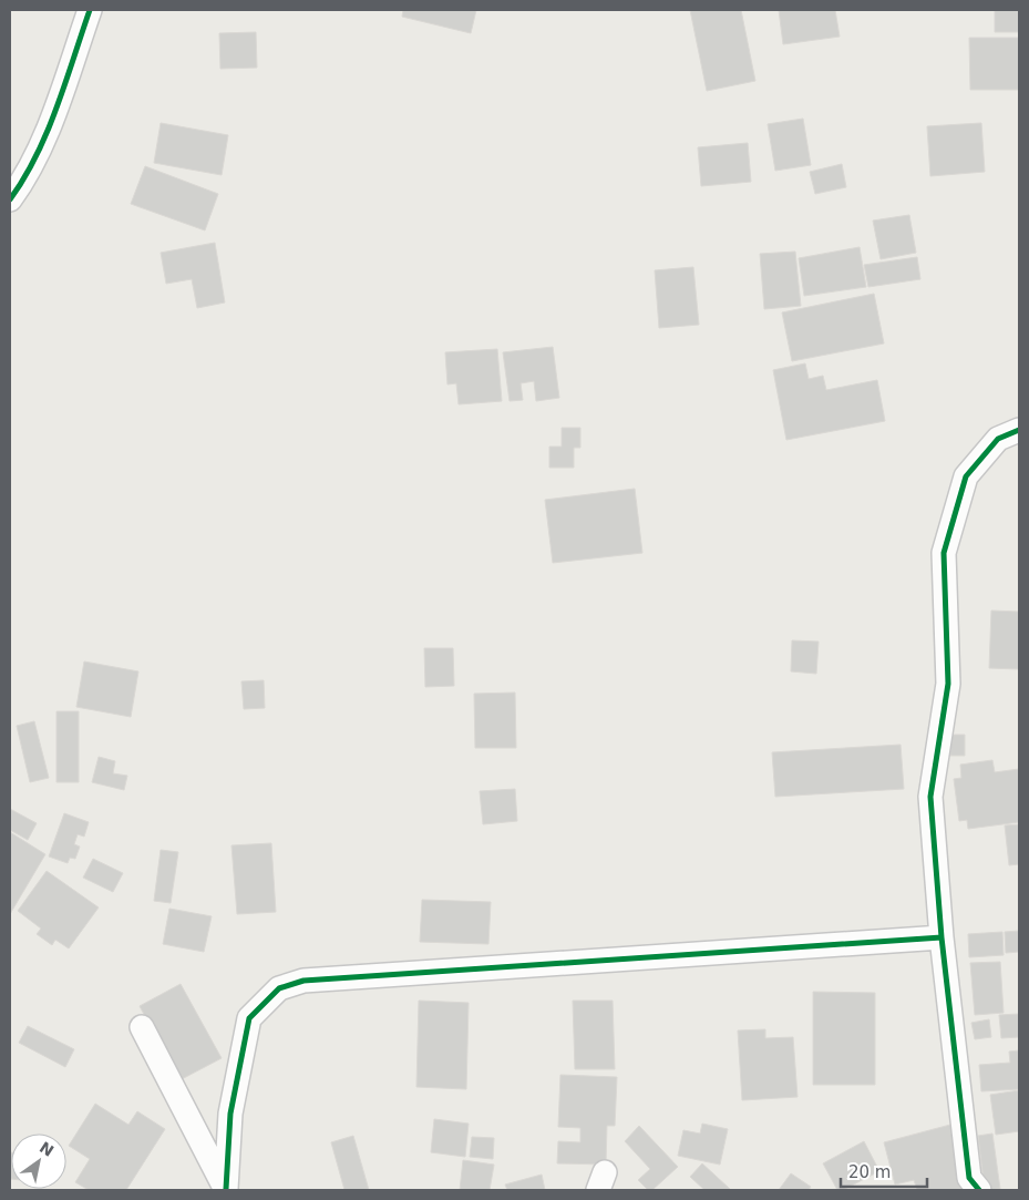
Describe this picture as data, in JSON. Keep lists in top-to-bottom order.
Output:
{
  "scale_bar": "20 m",
  "north": "top right"
}
